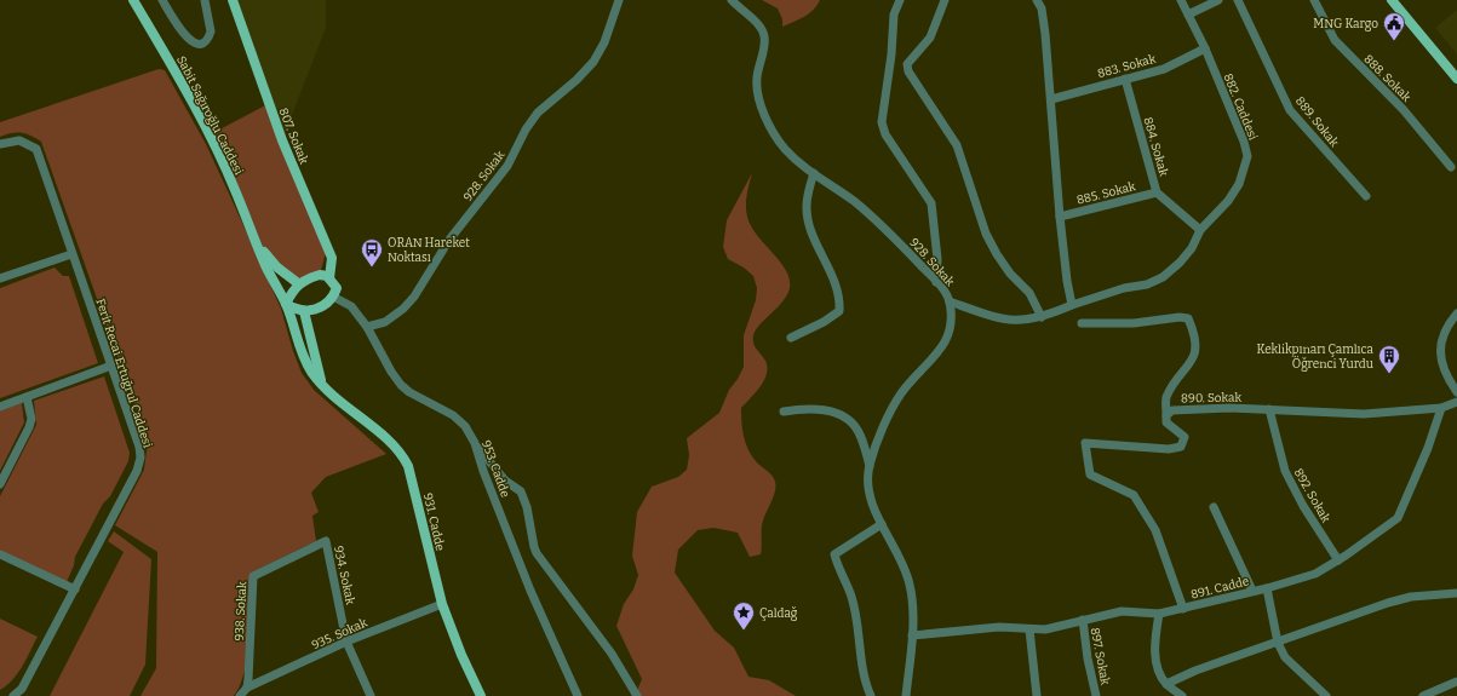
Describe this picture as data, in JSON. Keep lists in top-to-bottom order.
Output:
{
  "streets": {
    "main road": ["Sabit Sağıroğlu Caddesi", "807. Sokak", "931. Cadde"],
    "street": [
      "883. Sokak",
      "888. Sokak",
      "882. Caddesi",
      "889. Sokak",
      "884. Sokak",
      "928. Sokak",
      "885. Sokak",
      "Ferit Recai Ertuğrul Caddesi",
      "890. Sokak",
      "953. Cadde",
      "892. Sokak",
      "934. Sokak",
      "891. Cadde",
      "938. Sokak",
      "935. Sokak",
      "897. Sokak"
    ]
  },
  "crossings": [
    ["883. Sokak", "882. Caddesi"],
    ["883. Sokak", "884. Sokak"],
    ["882. Caddesi", "884. Sokak"],
    ["882. Caddesi", "928. Sokak"],
    ["Sabit Sağıroğlu Caddesi", "807. Sokak"],
    ["Sabit Sağıroğlu Caddesi", "953. Cadde"],
    ["Sabit Sağıroğlu Caddesi", "931. Cadde"],
    ["807. Sokak", "953. Cadde"],
    ["807. Sokak", "931. Cadde"],
    ["884. Sokak", "885. Sokak"],
    ["928. Sokak", "953. Cadde"],
    ["928. Sokak", "891. Cadde"],
    ["890. Sokak", "892. Sokak"],
    ["890. Sokak", "891. Cadde"],
    ["953. Cadde", "931. Cadde"],
    ["892. Sokak", "891. Cadde"],
    ["931. Cadde", "935. Sokak"],
    ["934. Sokak", "938. Sokak"],
    ["934. Sokak", "935. Sokak"],
    ["891. Cadde", "897. Sokak"],
    ["938. Sokak", "935. Sokak"]
  ],
  "places": {
    "public building": ["MNG Kargo"],
    "bus stop": ["ORAN Hareket Noktası"],
    "building": ["Keklikpınarı Çamlıca Öğrenci Yurdu"],
    "place": ["Çaldağ"]
  }
}
